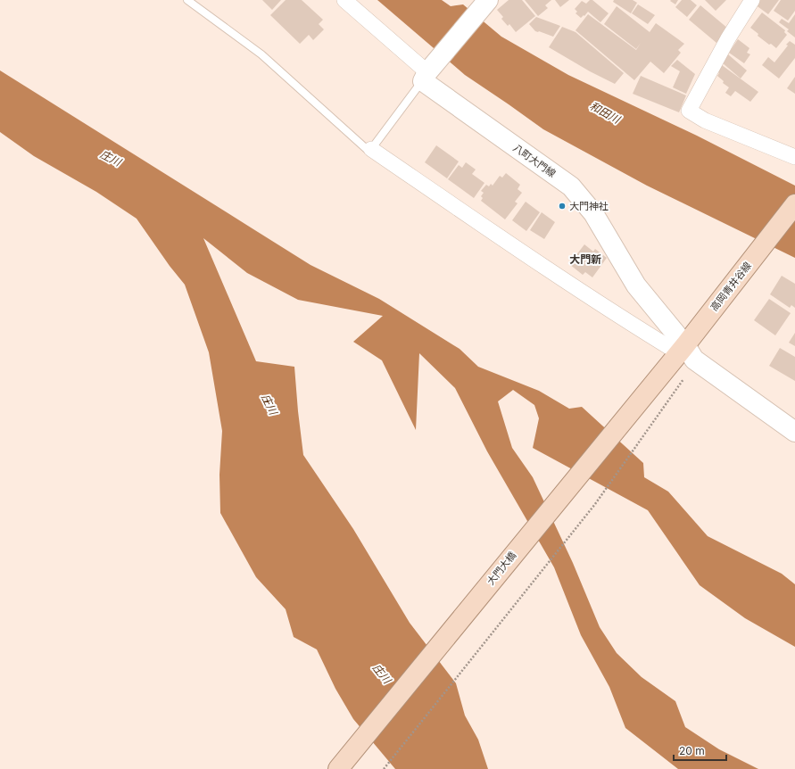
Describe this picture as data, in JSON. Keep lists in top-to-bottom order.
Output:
{
  "streets": {
    "main road": ["八町大門線", "高岡青井谷線", "大門大橋"]
  },
  "crossings": [
    ["八町大門線", "高岡青井谷線"],
    ["高岡青井谷線", "大門大橋"]
  ],
  "districts": ["大門新"],
  "water": ["和田川", "庄川"],
  "places": ["大門神社"],
  "scale_bar": "20 m"
}
